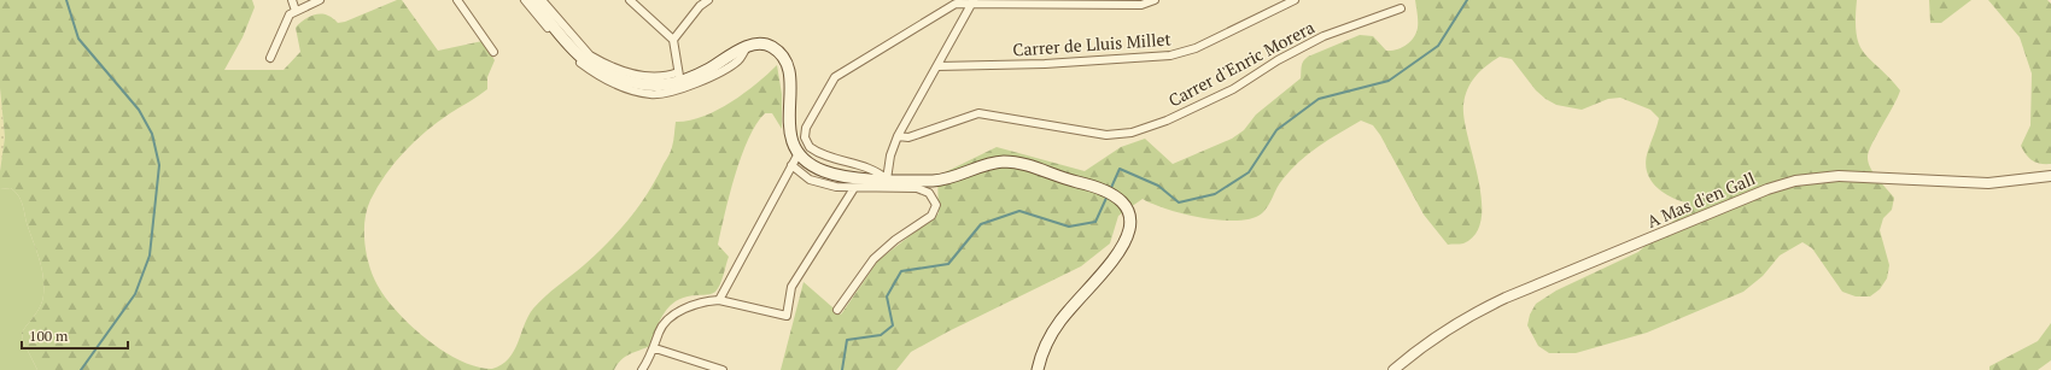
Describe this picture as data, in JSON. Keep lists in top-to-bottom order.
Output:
{
  "streets": {
    "street": ["Carrer de Lluis Millet", "Carrer d'Enric Morera", "A Mas d'en Gall"]
  },
  "scale_bar": "100 m"
}
